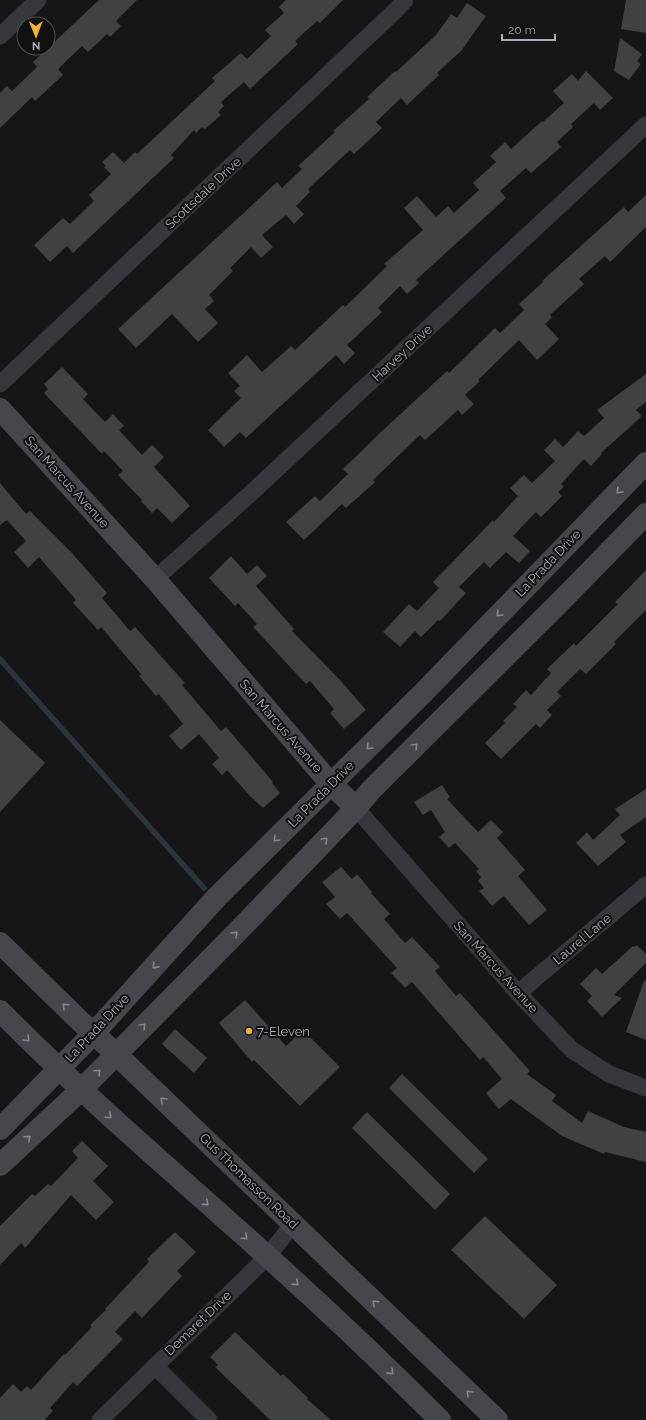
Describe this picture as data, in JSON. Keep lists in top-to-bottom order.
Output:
{
  "streets": {
    "main road": ["San Marcus Avenue", "La Prada Drive", "Gus Thomasson Road"],
    "street": [
      "Scottsdale Drive",
      "Harvey Drive",
      "Laurel Lane",
      "Demaret Drive"
    ]
  },
  "crossings": [
    ["Harvey Drive", "San Marcus Avenue"],
    ["San Marcus Avenue", "La Prada Drive"],
    ["San Marcus Avenue", "Laurel Lane"],
    ["La Prada Drive", "Gus Thomasson Road"],
    ["Gus Thomasson Road", "Demaret Drive"]
  ],
  "places": ["7-Eleven"],
  "scale_bar": "20 m",
  "north": "bottom"
}
